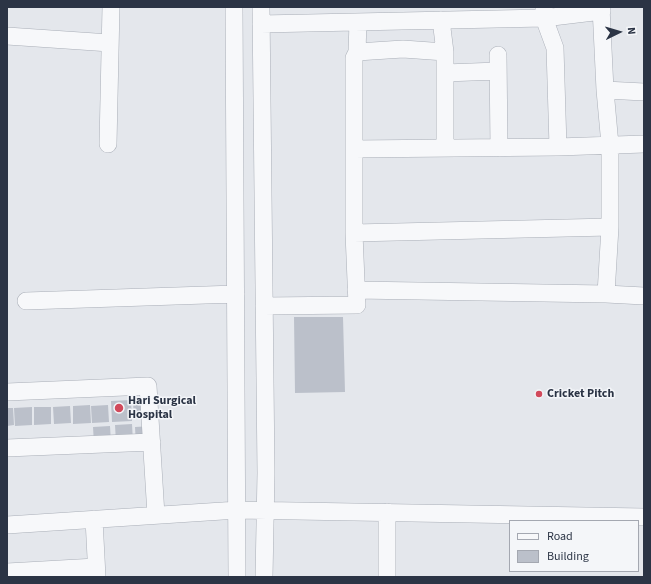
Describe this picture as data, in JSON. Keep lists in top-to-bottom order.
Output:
{
  "places": ["Cricket Pitch", "Hari Surgical Hospital"],
  "legend": ["Road", "Building"],
  "north": "right"
}
